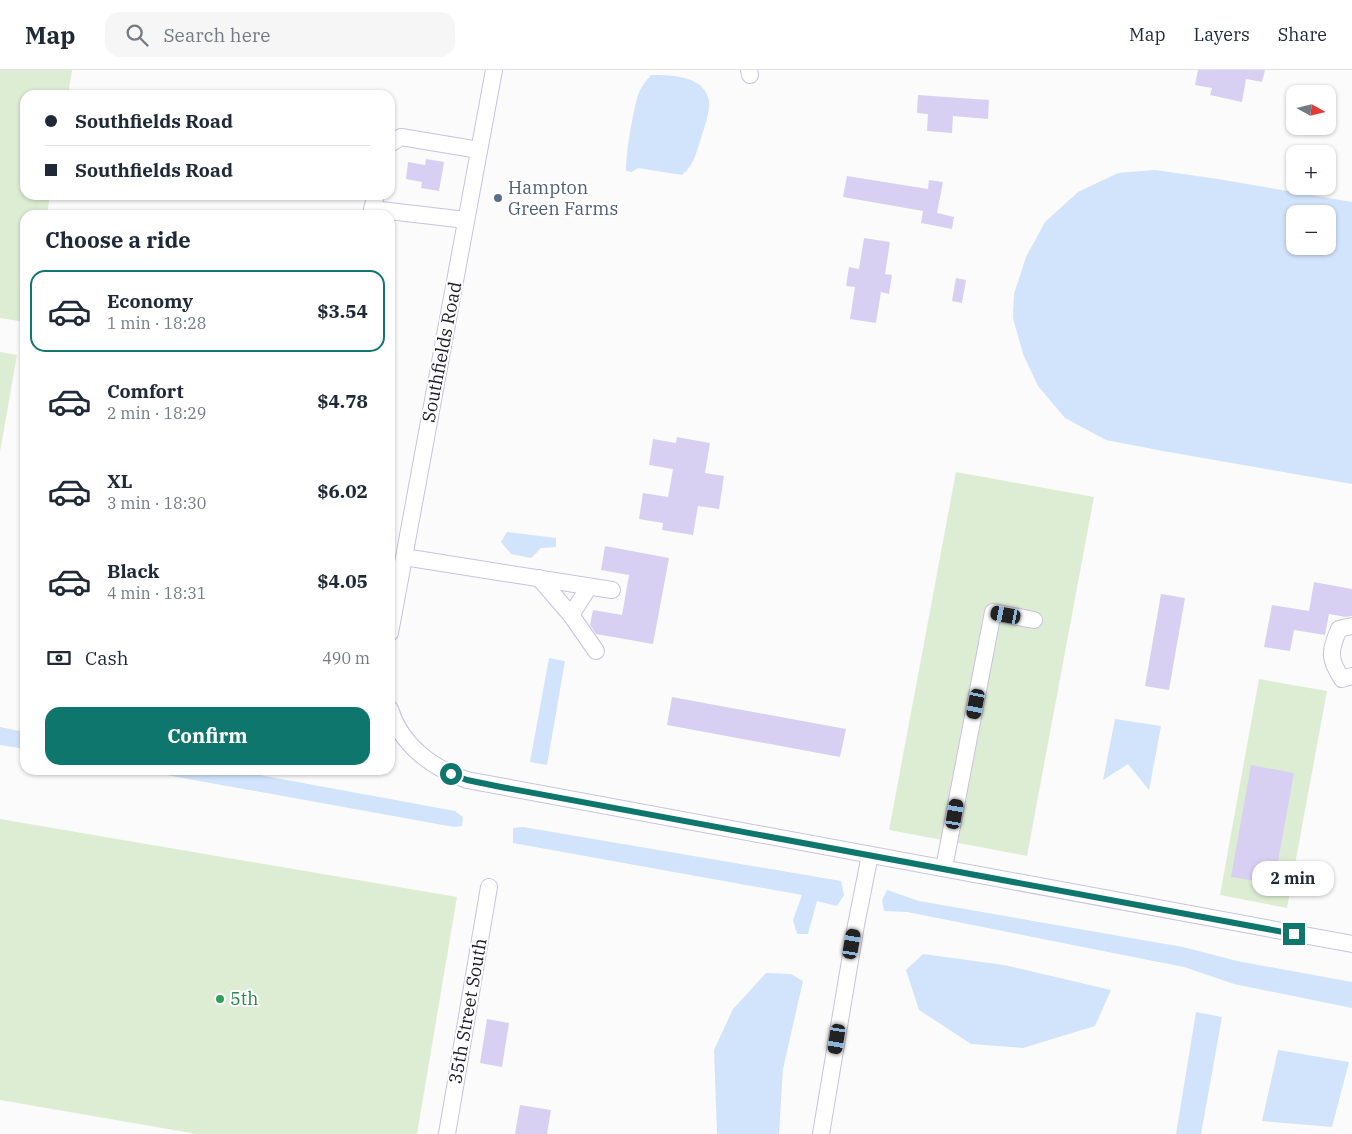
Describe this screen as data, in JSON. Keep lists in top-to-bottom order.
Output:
{
  "streets": {
    "street": ["Southfields Road", "35th Street South"]
  },
  "places": ["Hampton Green Farms", "5th"],
  "north": "right",
  "page": {
    "header": "Map",
    "search": "Search here",
    "nav": ["Map", "Layers", "Share"],
    "map_buttons": ["+", "−"],
    "banner": ["Southfields Road", "Southfields Road"],
    "heading": "Choose a ride",
    "list": [
      {
        "name": "Economy",
        "note": "1 min · 18:28",
        "value": "$3.54"
      },
      {
        "name": "Comfort",
        "note": "2 min · 18:29",
        "value": "$4.78"
      },
      {
        "name": "XL",
        "note": "3 min · 18:30",
        "value": "$6.02"
      },
      {
        "name": "Black",
        "note": "4 min · 18:31",
        "value": "$4.05"
      }
    ],
    "pay": ["Cash", "490 m"],
    "buttons": "Confirm",
    "bubble": "2 min"
  }
}
